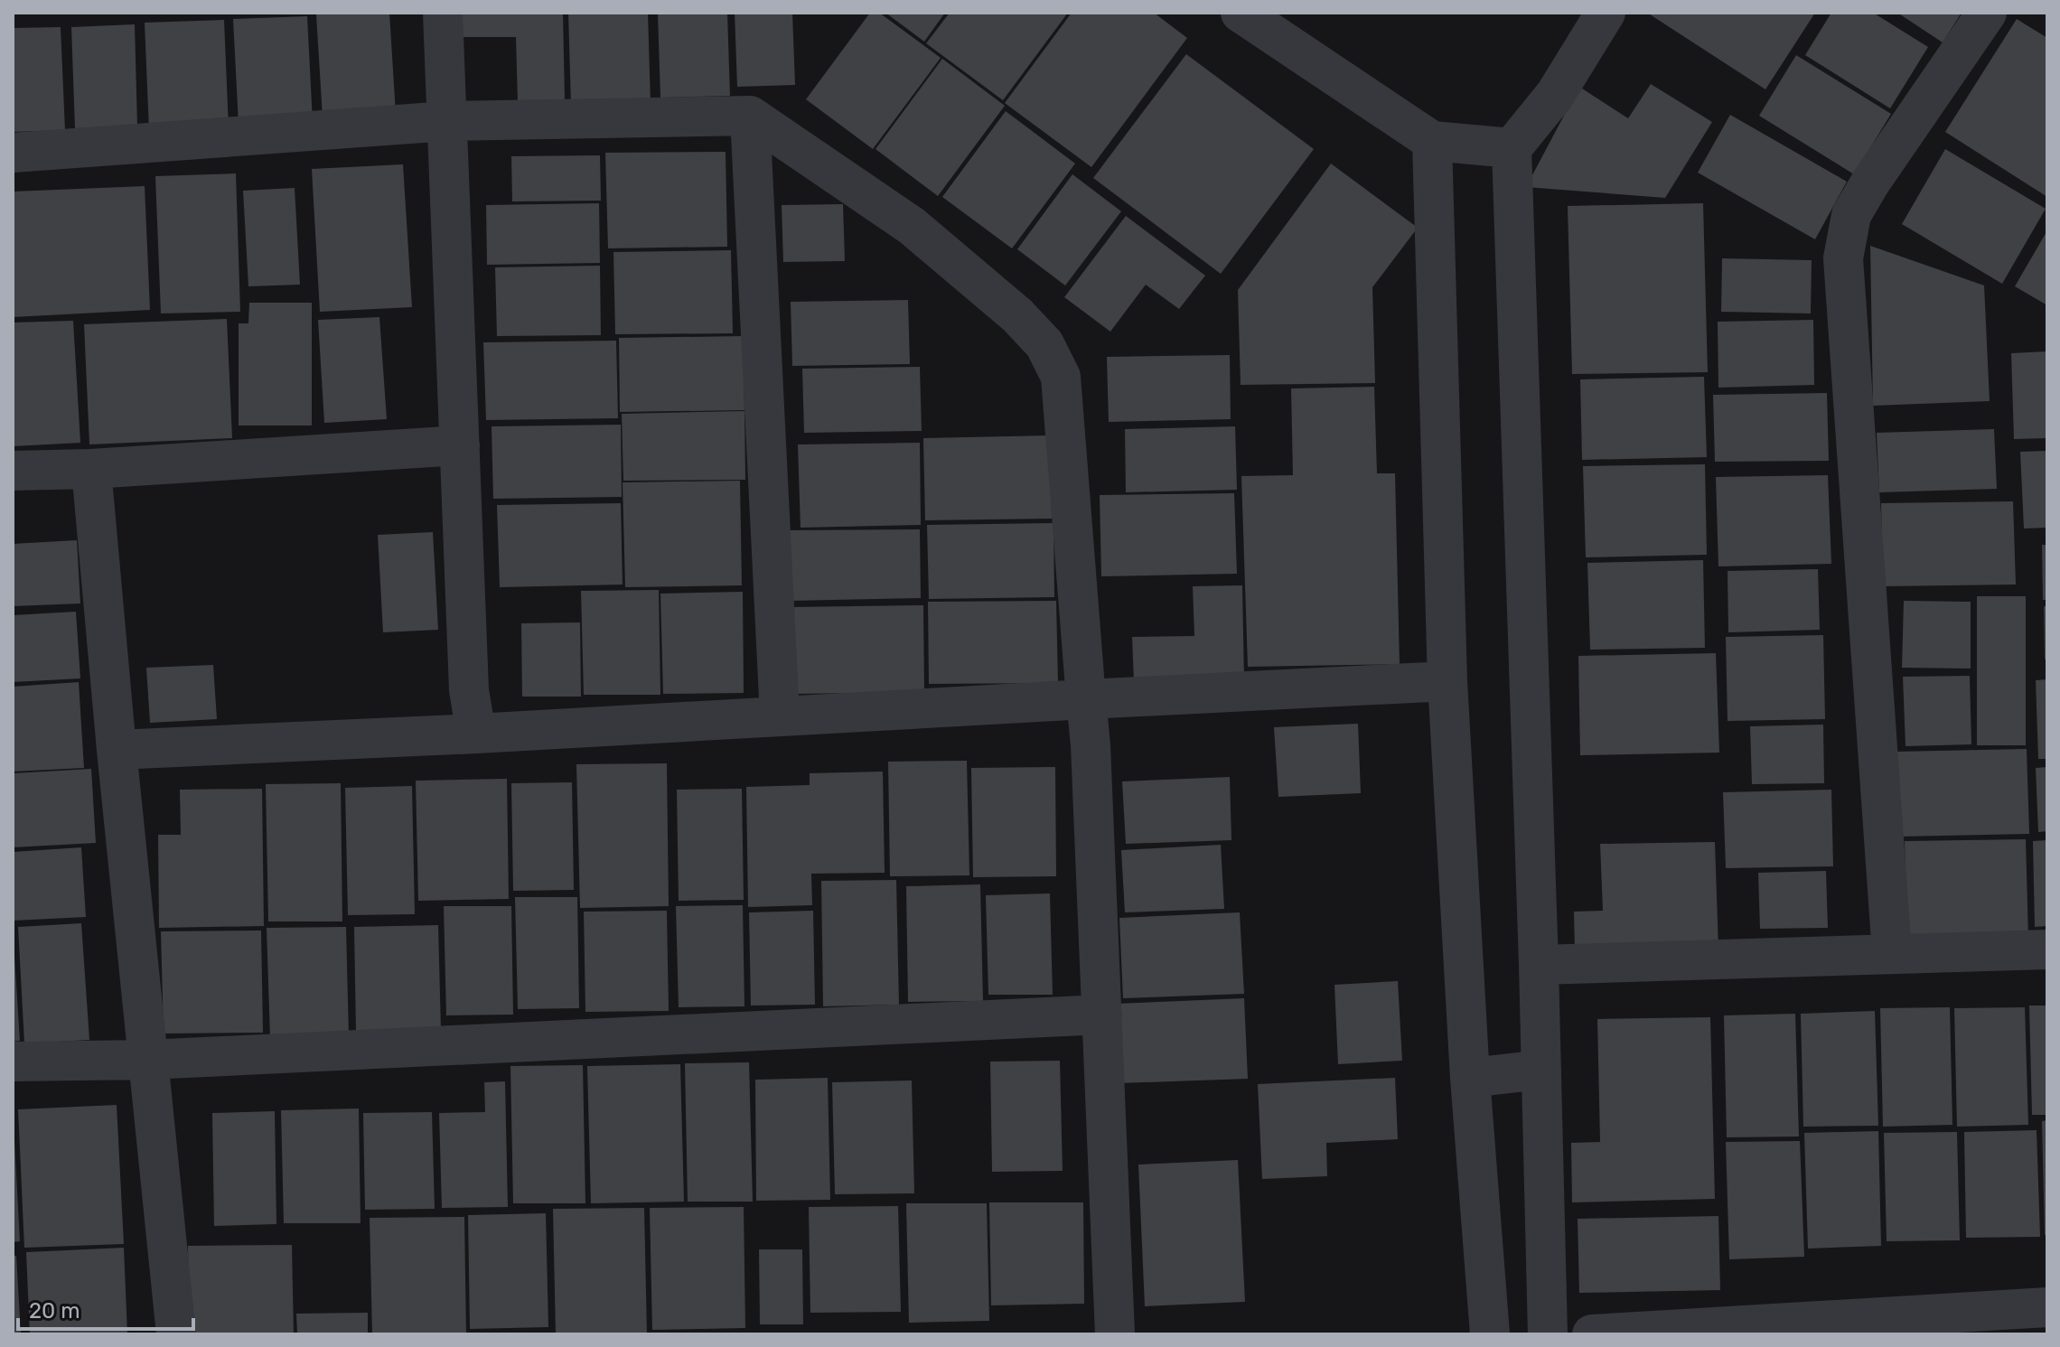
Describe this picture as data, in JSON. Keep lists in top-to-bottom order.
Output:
{
  "scale_bar": "20 m"
}
